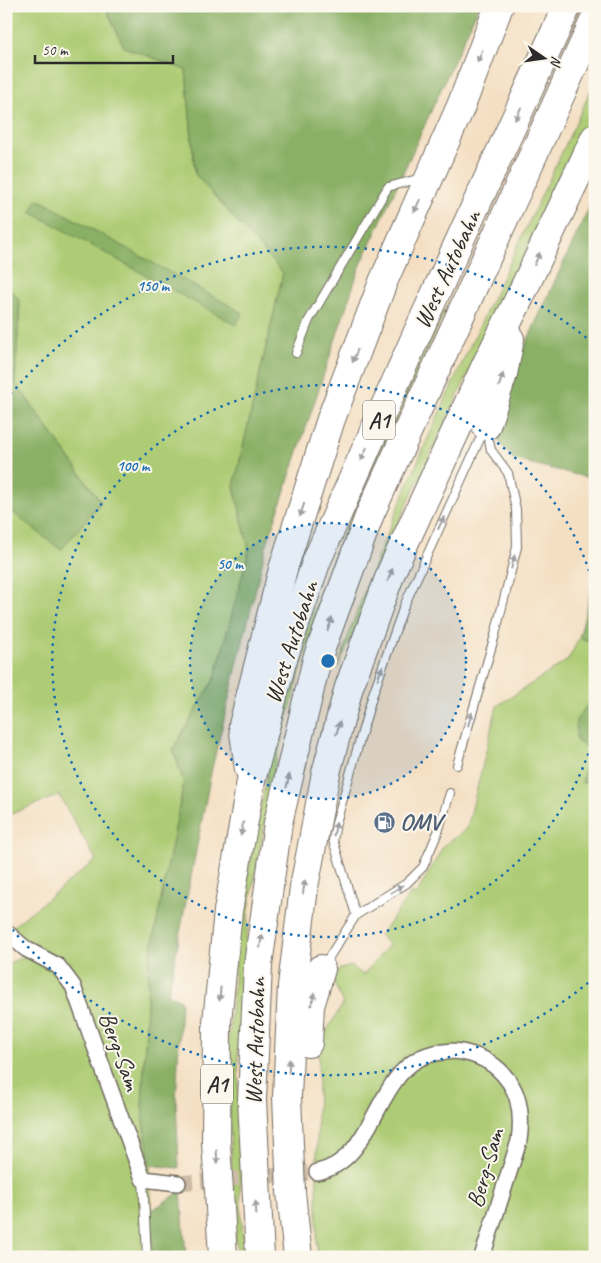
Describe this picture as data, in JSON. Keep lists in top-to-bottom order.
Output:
{
  "streets": {
    "highway": ["West Autobahn", "A1"],
    "street": ["Berg-Sam"]
  },
  "places": {
    "fuel station": ["OMV"]
  },
  "scale_bar": "50 m",
  "north": "right",
  "rings": ["150 m", "100 m", "50 m"]
}
